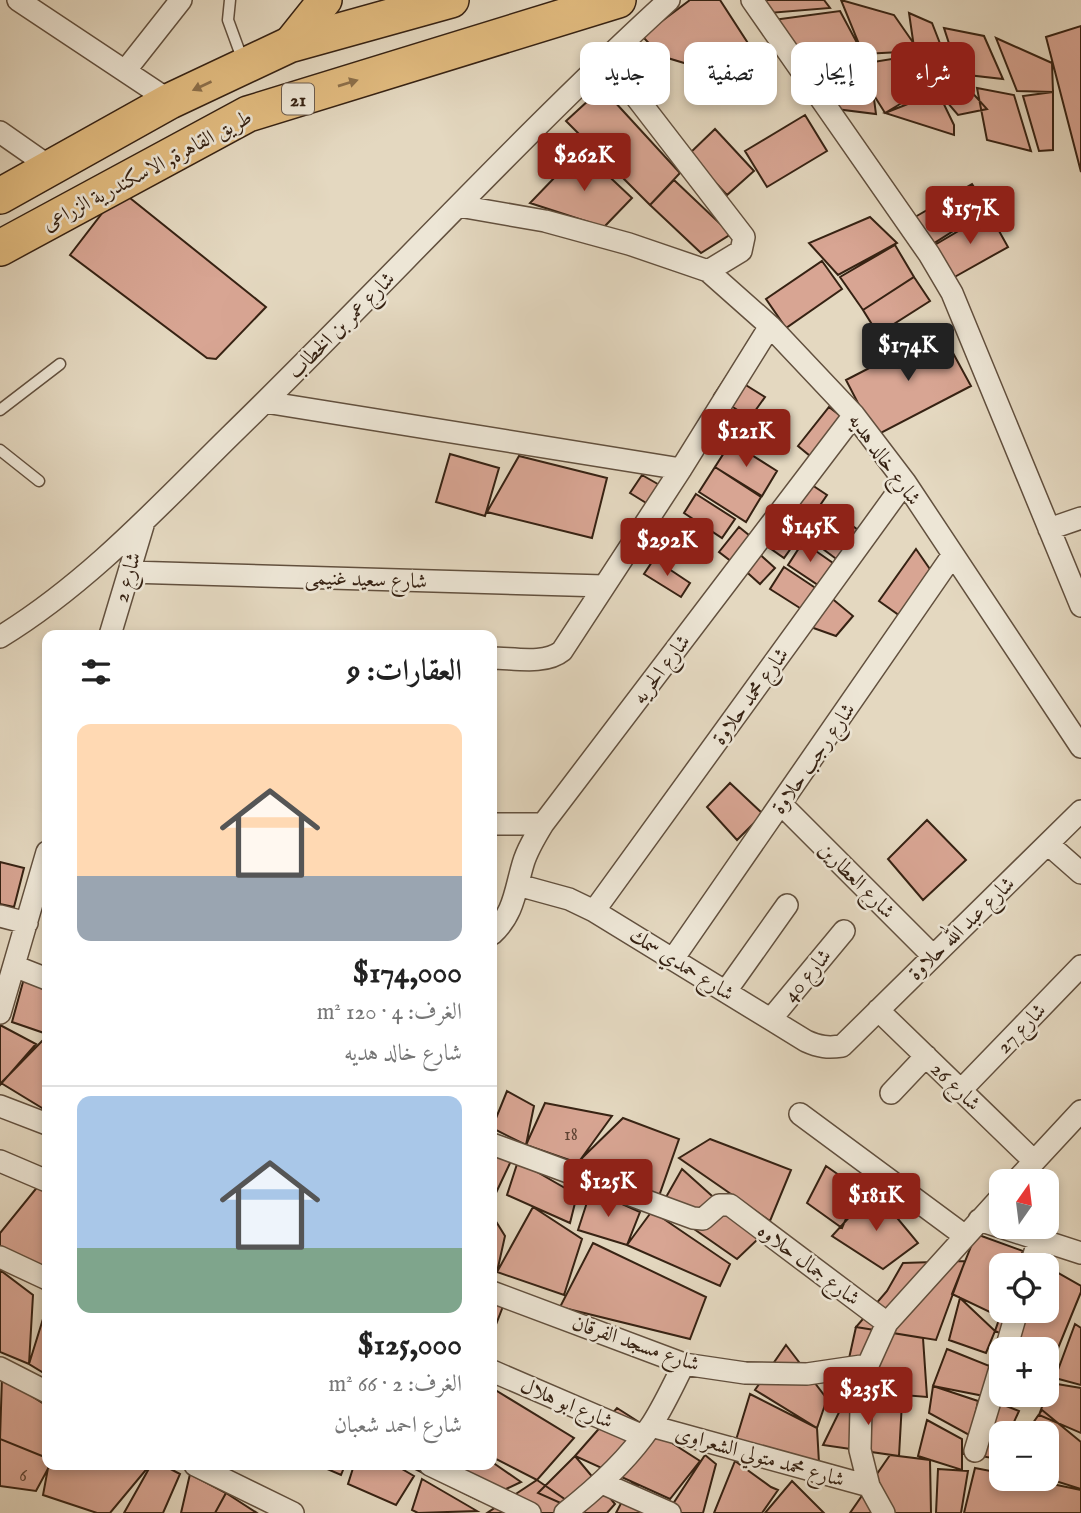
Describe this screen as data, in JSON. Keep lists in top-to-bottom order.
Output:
{
  "streets": {
    "highway": ["21", "طريق القاهرة, الاسكندرية الزراعى"],
    "street": [
      "شارع عمر بن الخطاب",
      "شارع خالد هديه",
      "شارع 2",
      "شارع سعيد غنيمى",
      "شارع الحريه",
      "شارع محمد حلاوة",
      "شارع رجب حلاوة",
      "شارع العطارين",
      "شارع عبد الله حلاوة",
      "شارع حمدي سمك",
      "شارع 40",
      "شارع 27",
      "شارع 26",
      "شارع جمال حلاوه",
      "شارع مسجد الفرقان",
      "شارع ابو هلال",
      "شارع محمد متولي الشعراوى"
    ]
  },
  "crossings": [
    ["شارع عمر بن الخطاب", "شارع خالد هديه"],
    ["شارع عمر بن الخطاب", "شارع 2"],
    ["شارع خالد هديه", "شارع الحريه"],
    ["شارع خالد هديه", "شارع محمد حلاوة"],
    ["شارع خالد هديه", "شارع رجب حلاوة"],
    ["شارع 2", "شارع سعيد غنيمى"],
    ["شارع الحريه", "شارع حمدي سمك"],
    ["شارع محمد حلاوة", "شارع حمدي سمك"],
    ["شارع رجب حلاوة", "شارع العطارين"],
    ["شارع رجب حلاوة", "شارع حمدي سمك"],
    ["شارع العطارين", "شارع عبد الله حلاوة"],
    ["شارع عبد الله حلاوة", "شارع حمدي سمك"],
    ["شارع عبد الله حلاوة", "شارع 26"],
    ["شارع حمدي سمك", "شارع 40"],
    ["شارع 27", "شارع 26"],
    ["شارع ابو هلال", "شارع محمد متولي الشعراوى"]
  ],
  "house_numbers": ["18", "6"],
  "north": "top",
  "page": {
    "chip": [
      "شراء",
      "إيجار",
      "تصفية",
      "جديد"
    ],
    "price": [
      "$262K",
      "$157K",
      "$174K",
      "$121K",
      "$145K",
      "$292K",
      "$125K",
      "$181K",
      "$235K"
    ],
    "heading": "العقارات: 9",
    "list": [
      {
        "name": "$174,000",
        "note": "الغرف: 4 · 120 m² · شارع خالد هديه"
      },
      {
        "name": "$125,000",
        "note": "الغرف: 2 · 66 m² · شارع احمد شعبان"
      }
    ],
    "map_buttons": ["+", "−"]
  }
}
